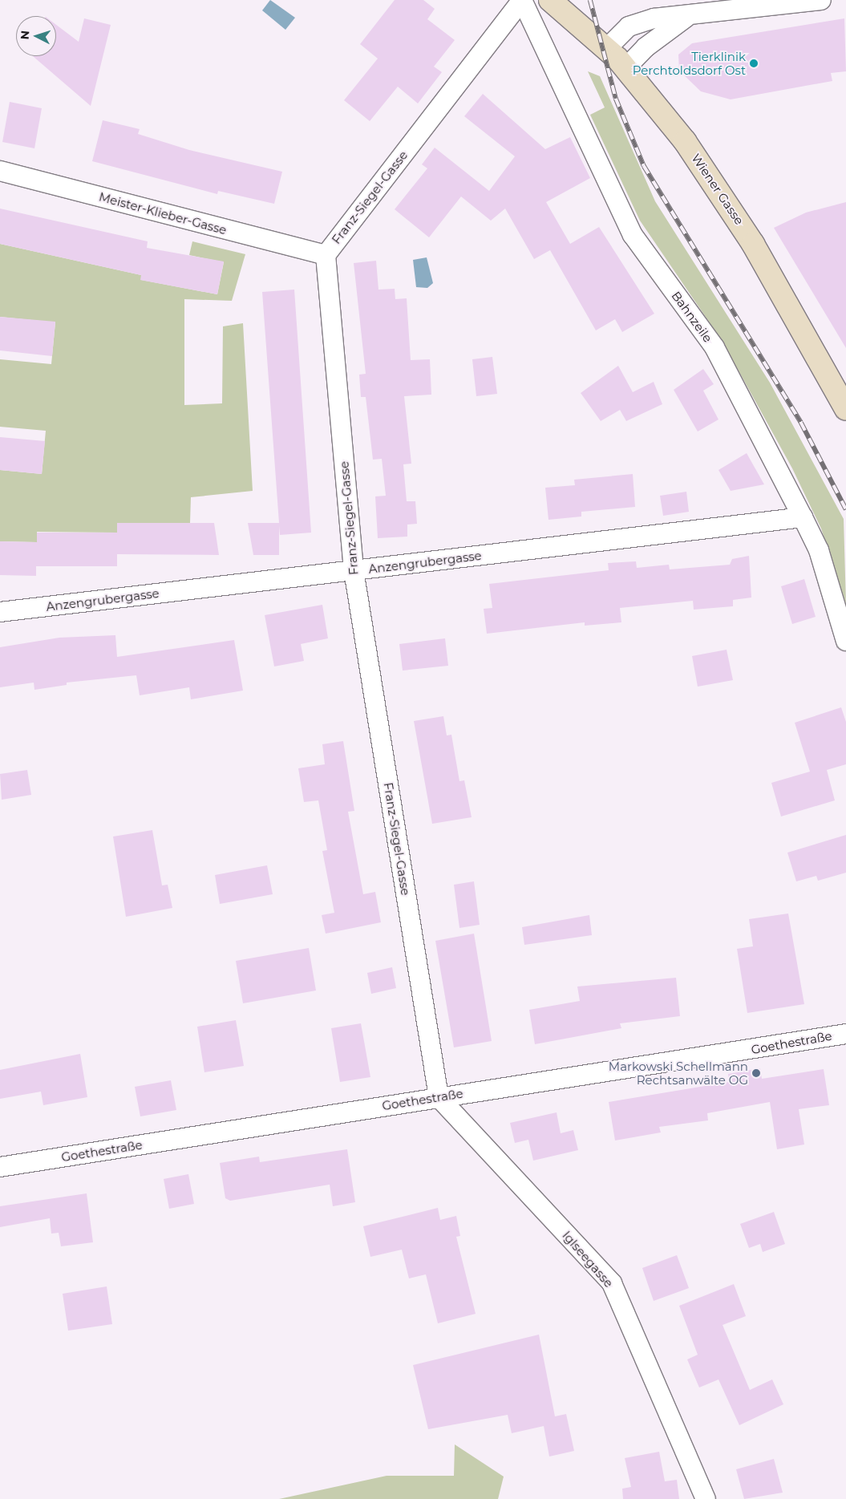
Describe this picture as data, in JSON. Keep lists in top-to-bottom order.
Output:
{
  "streets": {
    "main road": ["Wiener Gasse"],
    "street": [
      "Franz-Siegel-Gasse",
      "Meister-Klieber-Gasse",
      "Bahnzeile",
      "Anzengrubergasse",
      "Goethestraße",
      "Iglseegasse"
    ]
  },
  "crossings": [
    ["Franz-Siegel-Gasse", "Meister-Klieber-Gasse"],
    ["Franz-Siegel-Gasse", "Bahnzeile"],
    ["Franz-Siegel-Gasse", "Anzengrubergasse"],
    ["Franz-Siegel-Gasse", "Goethestraße"],
    ["Franz-Siegel-Gasse", "Iglseegasse"],
    ["Bahnzeile", "Anzengrubergasse"],
    ["Goethestraße", "Iglseegasse"]
  ],
  "places": ["Tierklinik Perchtoldsdorf Ost", "Markowski Schellmann Rechtsanwälte OG"],
  "north": "left"
}
